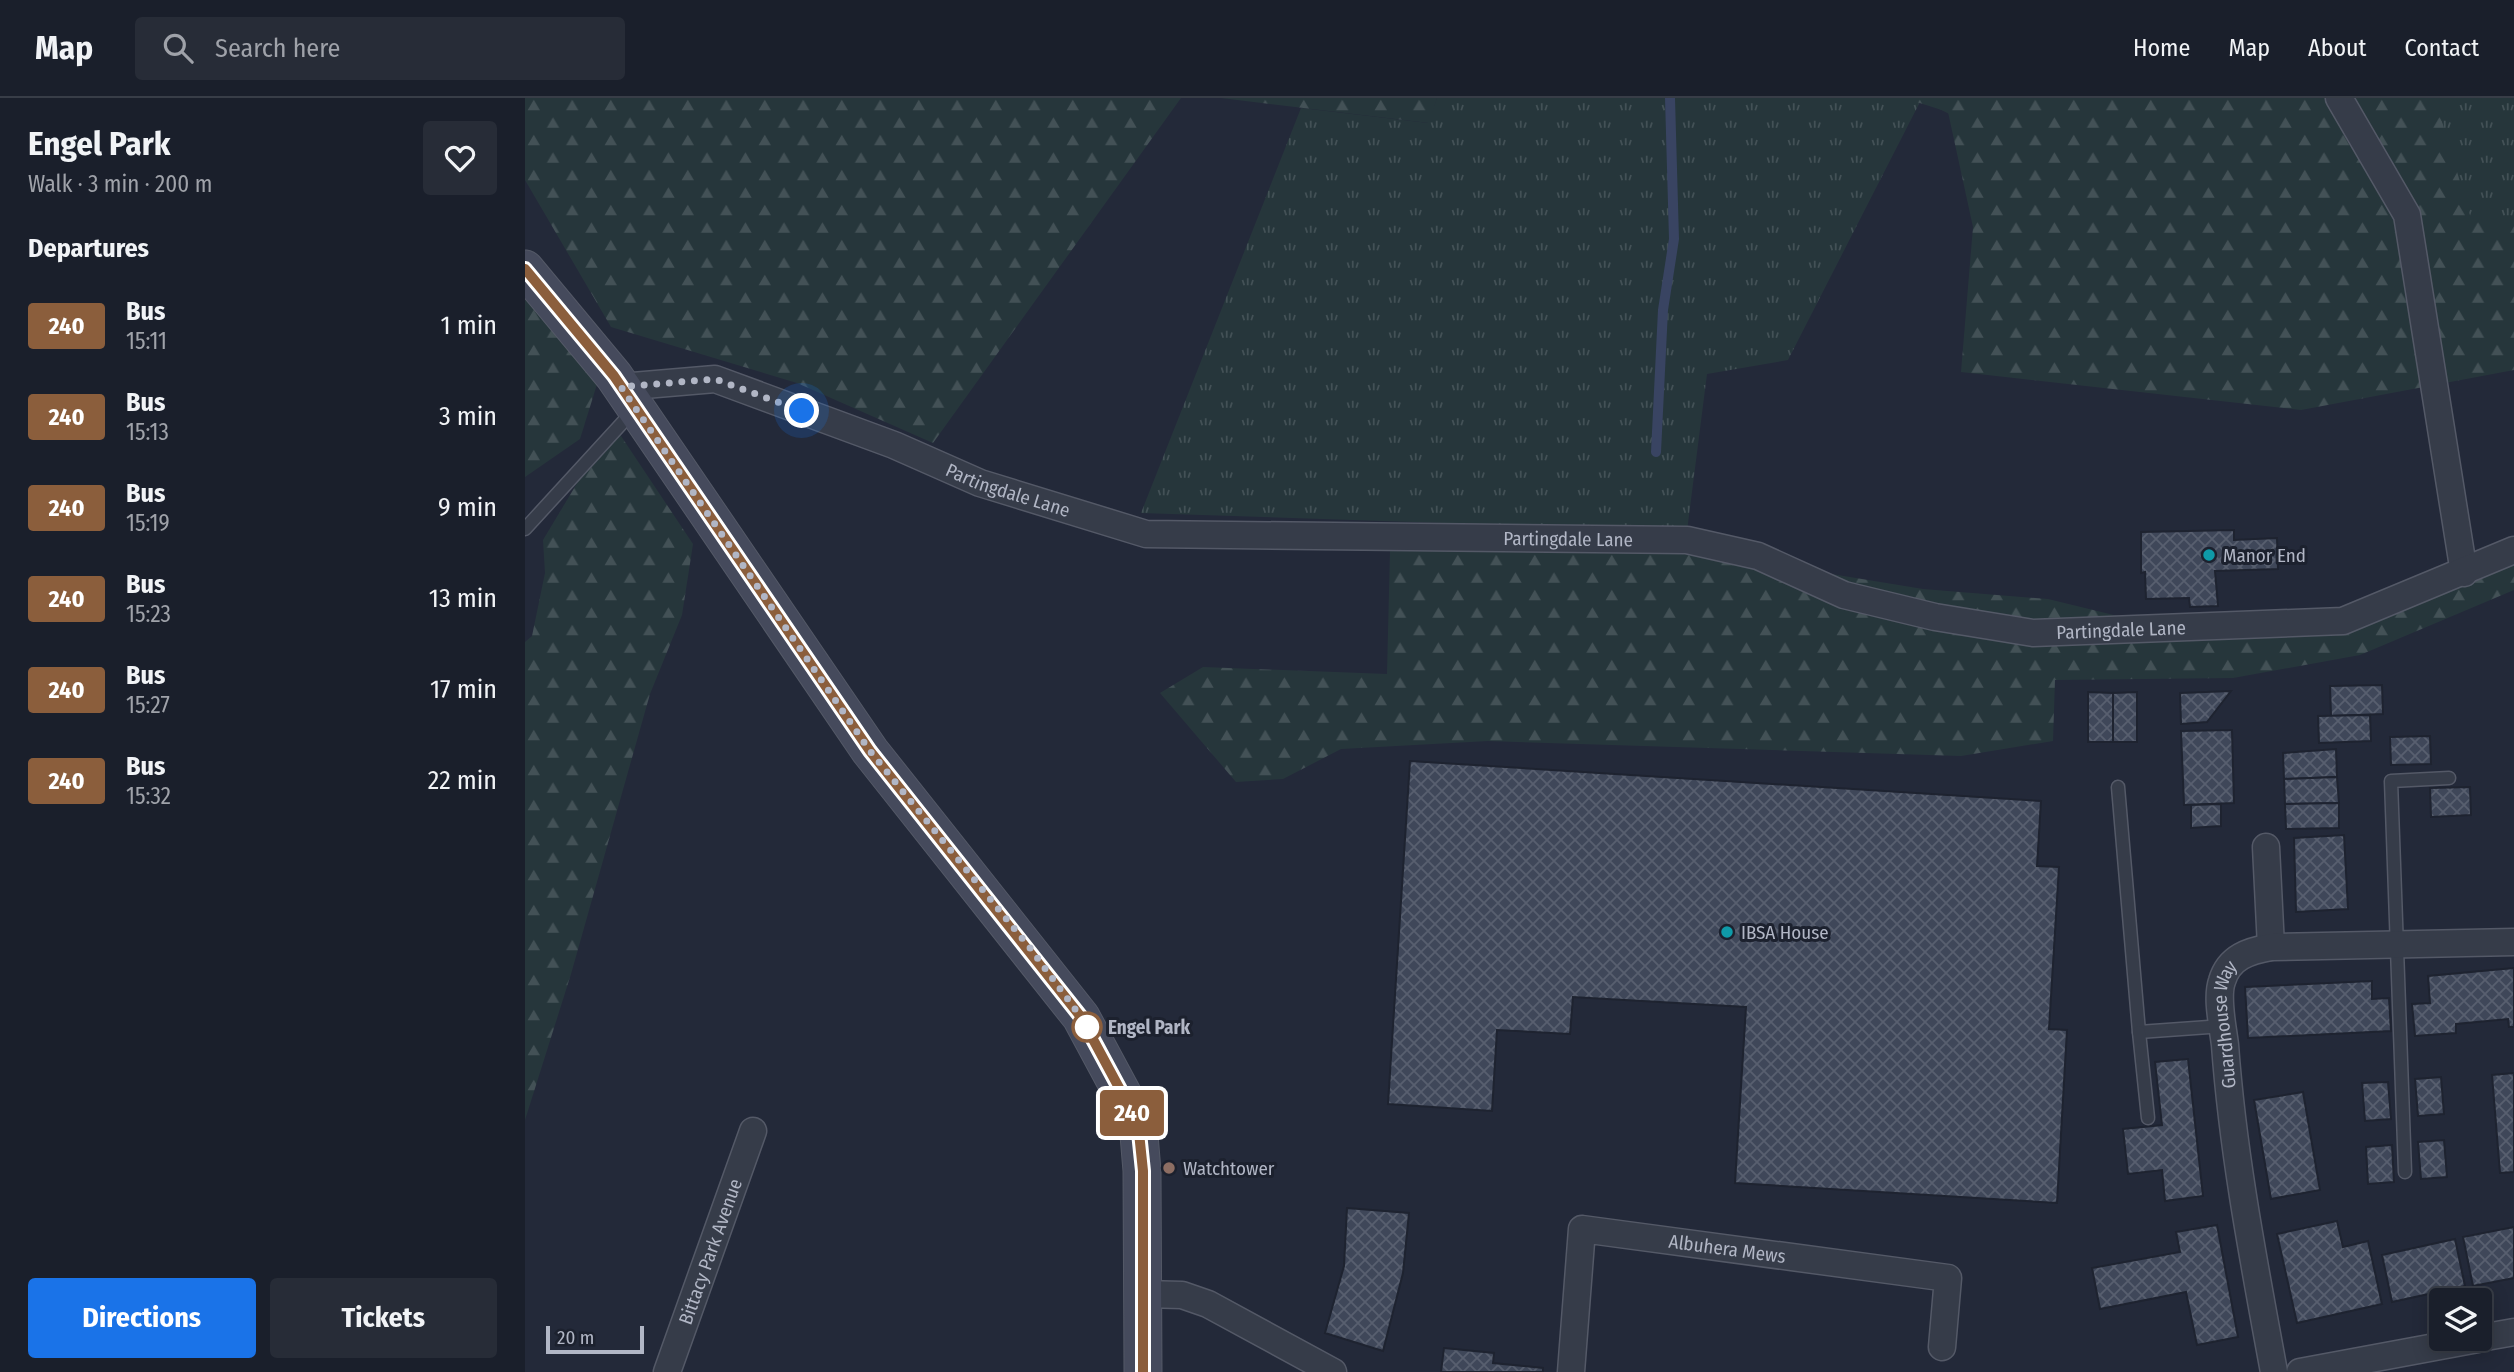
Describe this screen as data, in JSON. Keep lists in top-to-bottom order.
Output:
{
  "streets": {
    "street": [
      "Partingdale Lane",
      "Guardhouse Way",
      "Albuhera Mews",
      "Bittacy Park Avenue"
    ]
  },
  "places": [
    "Manor End",
    "IBSA House",
    "Engel Park",
    "Watchtower"
  ],
  "lines": ["bus line 240"],
  "scale_bar": "20 m",
  "page": {
    "header": "Map",
    "search": "Search here",
    "nav": [
      "Home",
      "Map",
      "About",
      "Contact"
    ],
    "heading": [
      ["Engel Park", "Walk · 3 min · 200 m"],
      "Departures"
    ],
    "on_map": "240",
    "list": [
      {
        "mark": "240",
        "name": "Bus",
        "note": "15:11",
        "value": "1 min"
      },
      {
        "mark": "240",
        "name": "Bus",
        "note": "15:13",
        "value": "3 min"
      },
      {
        "mark": "240",
        "name": "Bus",
        "note": "15:19",
        "value": "9 min"
      },
      {
        "mark": "240",
        "name": "Bus",
        "note": "15:23",
        "value": "13 min"
      },
      {
        "mark": "240",
        "name": "Bus",
        "note": "15:27",
        "value": "17 min"
      },
      {
        "mark": "240",
        "name": "Bus",
        "note": "15:32",
        "value": "22 min"
      }
    ],
    "buttons": ["Directions", "Tickets"],
    "scale": "20 m"
  }
}
